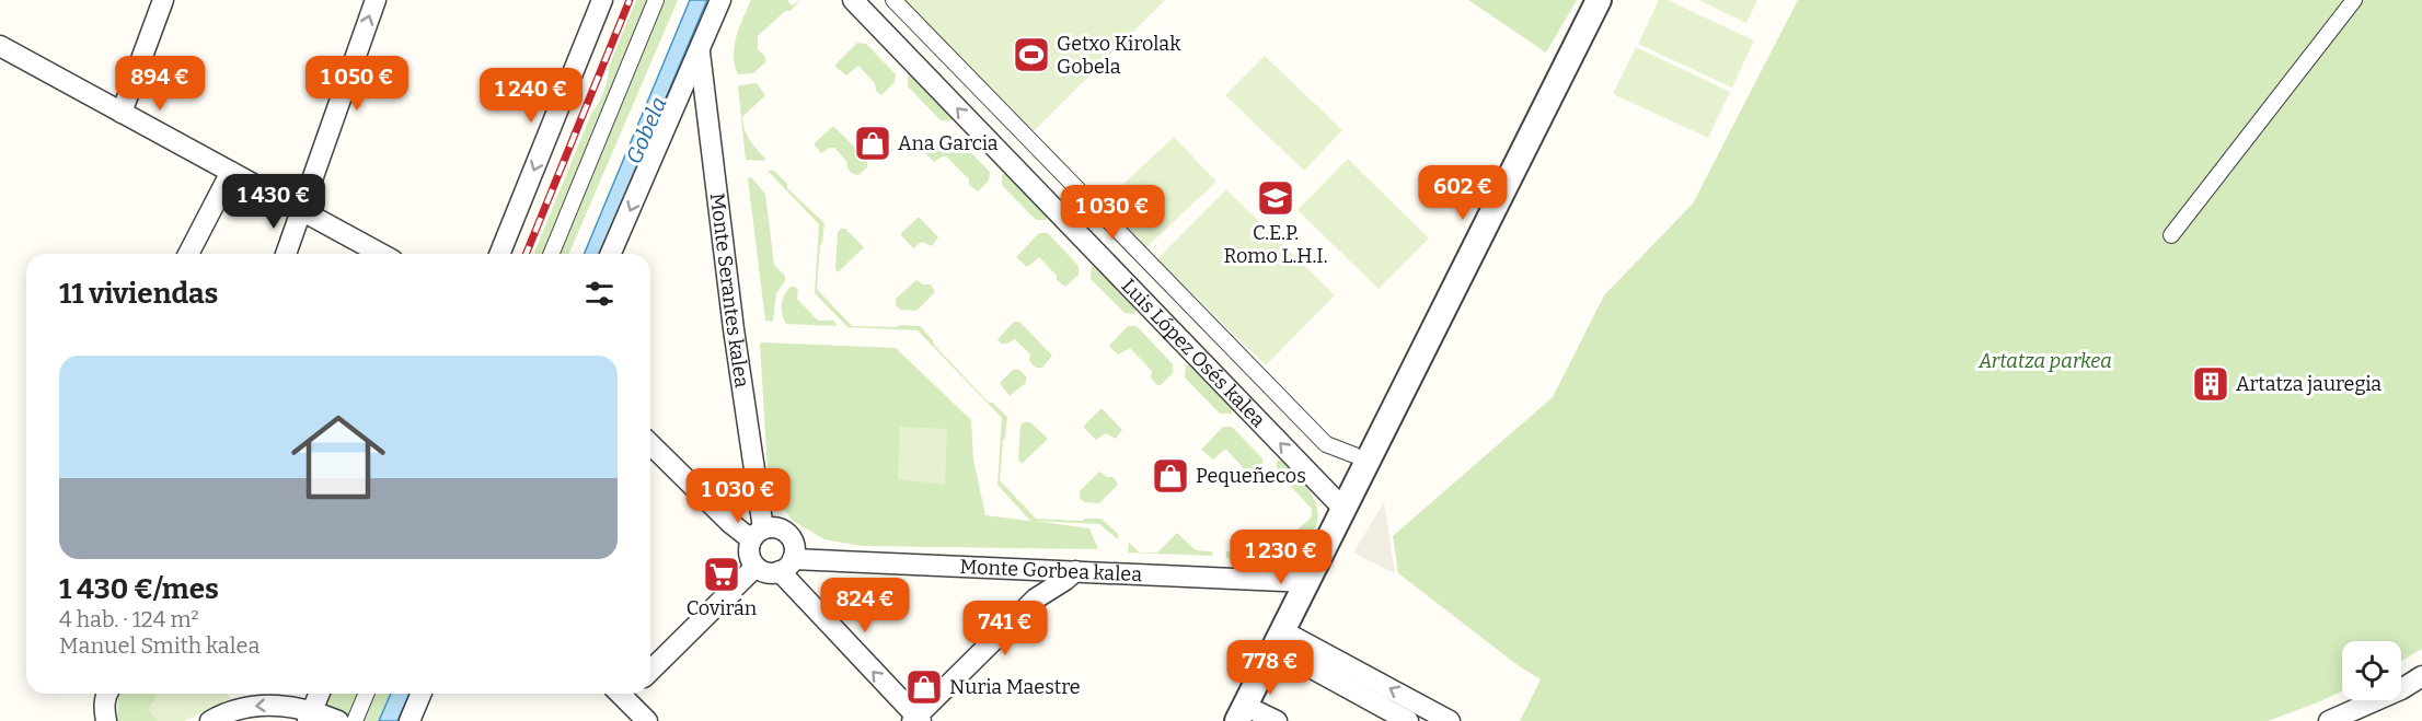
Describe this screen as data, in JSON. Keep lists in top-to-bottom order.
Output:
{
  "streets": {
    "street": ["Monte Serantes kalea", "Luis López Osés kalea", "Monte Gorbea kalea"]
  },
  "crossings": [
    ["Monte Serantes kalea", "Monte Gorbea kalea"]
  ],
  "water": ["Gobela"],
  "parks": ["Artatza parkea"],
  "places": {
    "sports": ["Getxo Kirolak Gobela"],
    "shop": ["Ana Garcia", "Pequeñecos", "Nuria Maestre"],
    "school or university": ["C.E.P. Romo L.H.I."],
    "building": ["Artatza jauregia"],
    "supermarket": ["Covirán"]
  },
  "page": {
    "price": [
      "894 €",
      "1 050 €",
      "1 240 €",
      "602 €",
      "1 430 €",
      "1 030 €",
      "1 030 €",
      "1 230 €",
      "824 €",
      "741 €",
      "778 €"
    ],
    "heading": "11 viviendas",
    "list": [
      {
        "name": "1 430 €/mes",
        "note": "4 hab. · 124 m² · Manuel Smith kalea"
      }
    ]
  }
}
